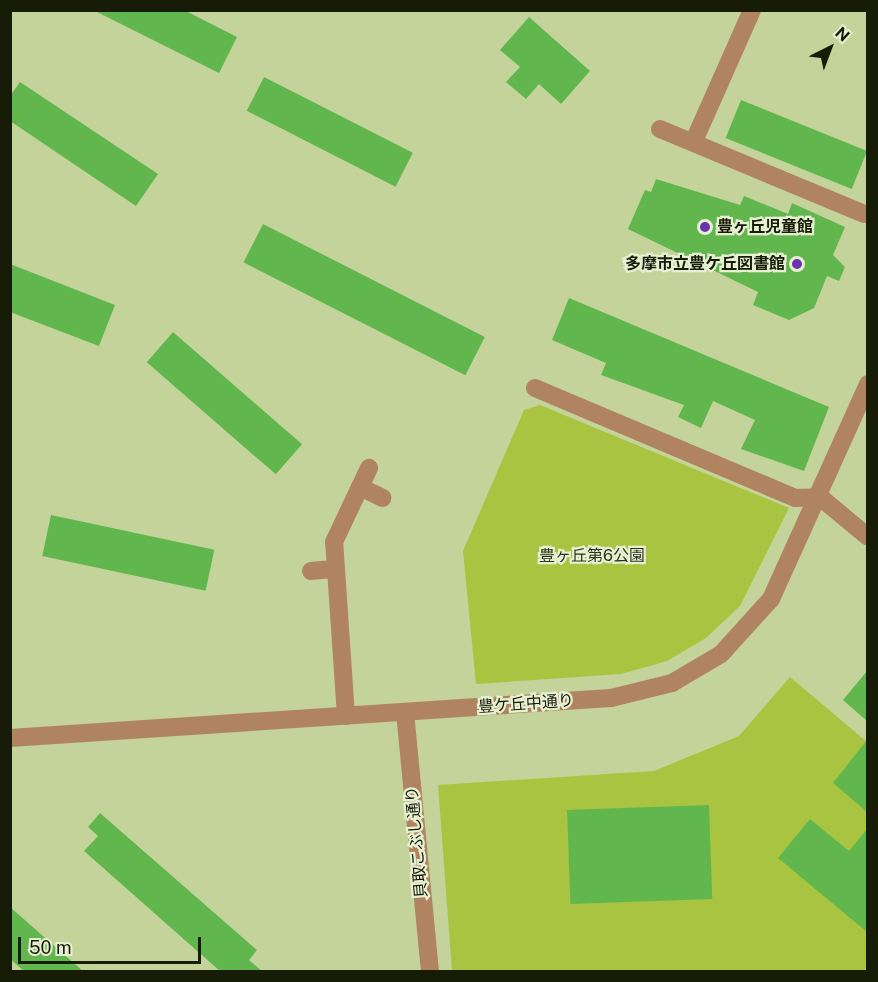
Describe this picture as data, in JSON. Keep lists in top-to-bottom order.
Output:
{
  "streets": {
    "street": ["豊ケ丘中通り", "貝取こぶし通り"]
  },
  "crossings": [
    ["豊ケ丘中通り", "貝取こぶし通り"]
  ],
  "parks": ["豊ヶ丘第6公園"],
  "places": ["豊ヶ丘児童館", "多摩市立豊ケ丘図書館"],
  "scale_bar": "50 m",
  "north": "top right"
}
